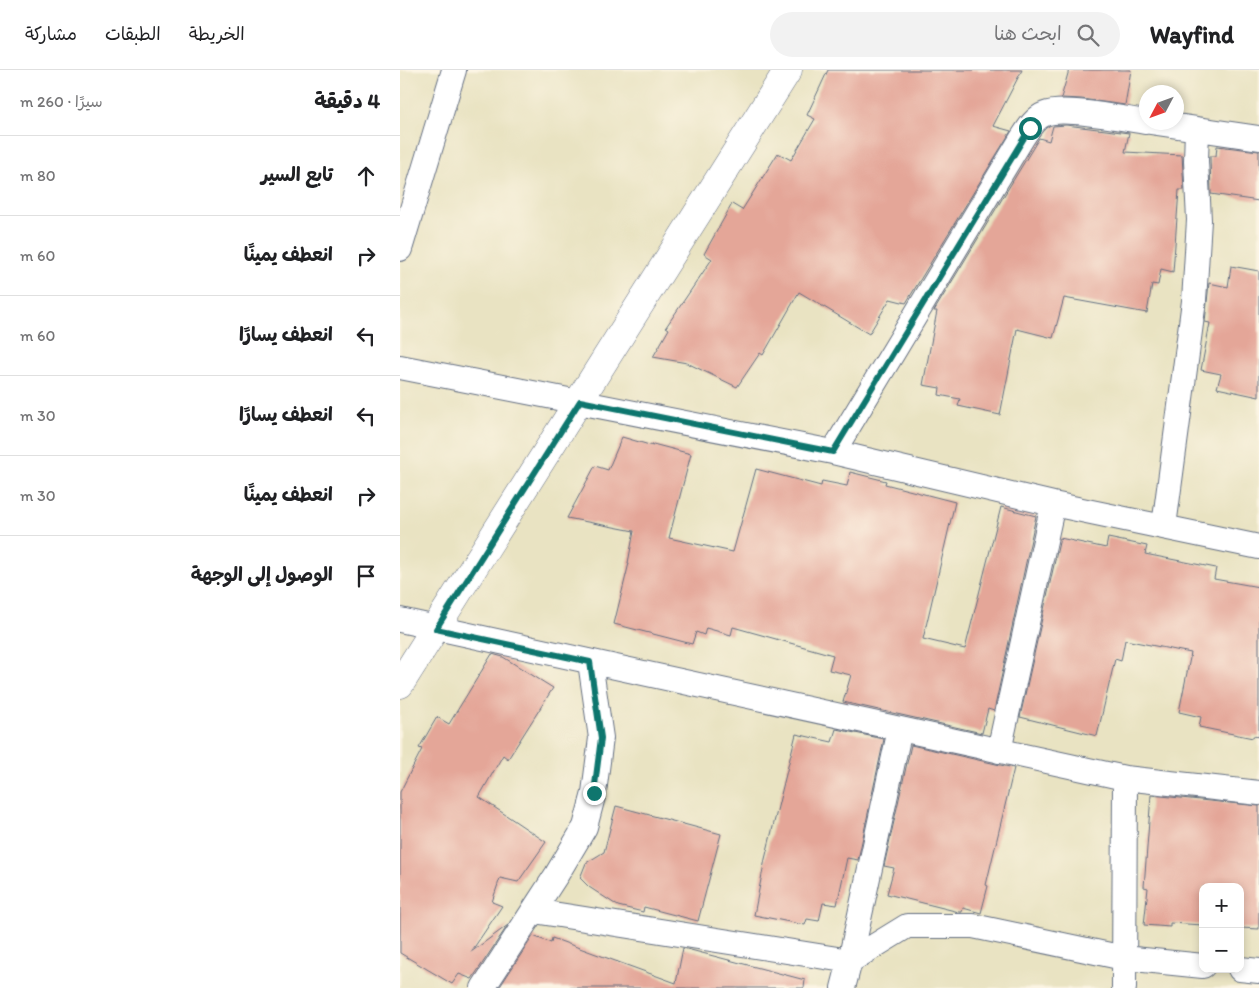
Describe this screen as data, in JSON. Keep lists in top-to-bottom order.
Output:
{
  "north": "bottom left",
  "page": {
    "header": "Wayfind",
    "search": "ابحث هنا",
    "nav": ["الخريطة", "الطبقات", "مشاركة"],
    "heading": ["4 دقيقة", "سيرًا · 260 m"],
    "list": [
      ["تابع السير", "80 m"],
      ["انعطف يمينًا", "60 m"],
      ["انعطف يسارًا", "60 m"],
      ["انعطف يسارًا", "30 m"],
      ["انعطف يمينًا", "30 m"],
      "الوصول إلى الوجهة"
    ],
    "map_buttons": ["+", "−"]
  }
}
